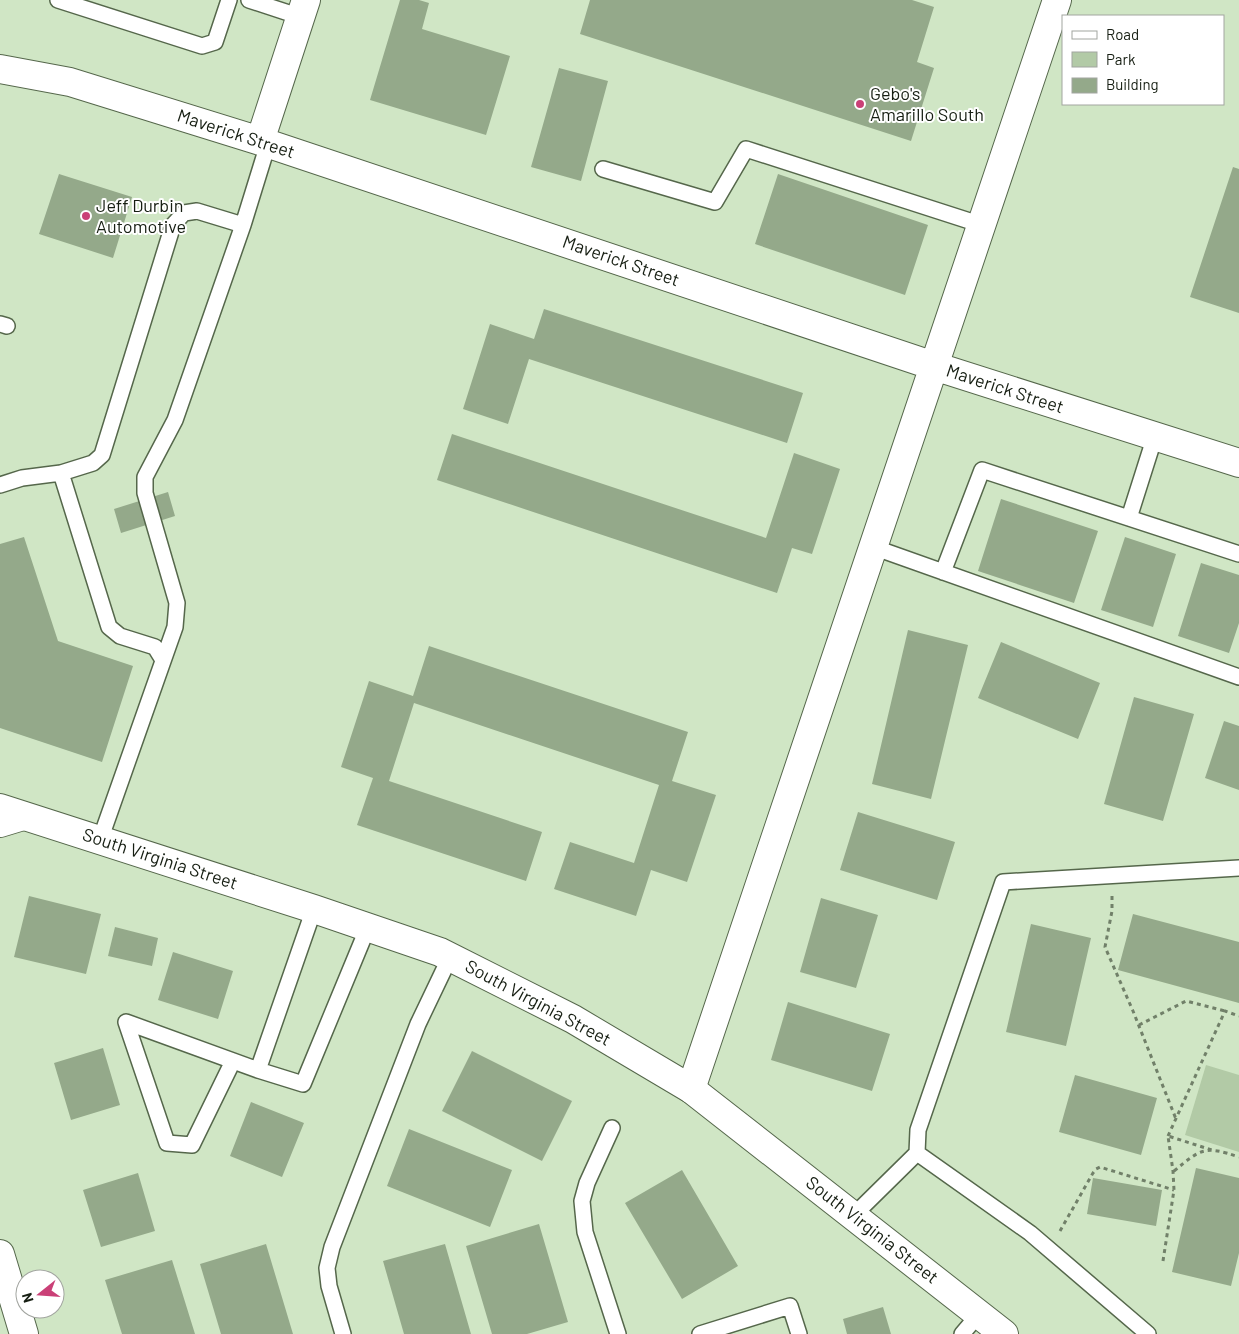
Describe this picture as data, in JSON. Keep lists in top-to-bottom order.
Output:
{
  "streets": {
    "street": ["Maverick Street", "South Virginia Street"]
  },
  "places": ["Gebo's Amarillo South", "Jeff Durbin Automotive"],
  "legend": ["Road", "Park", "Building"],
  "north": "left"
}
